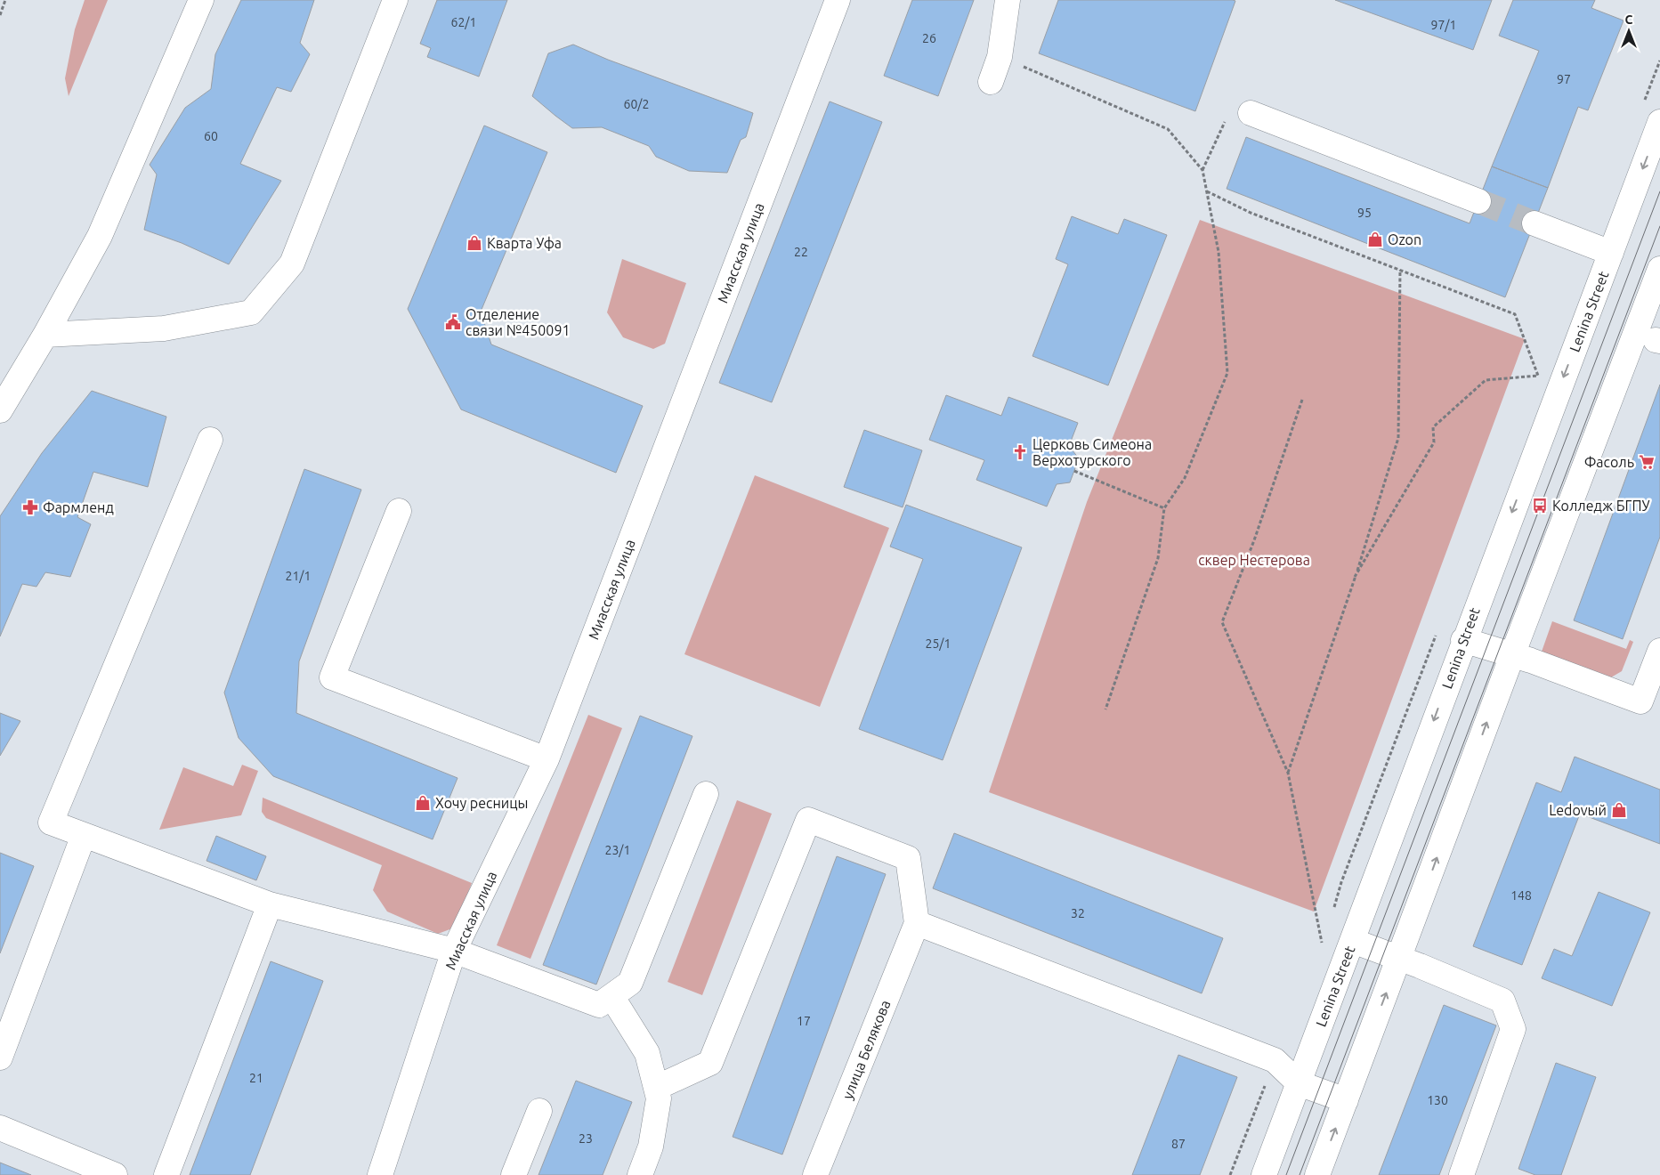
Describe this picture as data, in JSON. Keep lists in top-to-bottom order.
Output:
{
  "streets": {
    "street": ["Миасская улица", "Lenina Street", "улица Белякова"]
  },
  "parks": ["сквер Нестерова"],
  "places": {
    "shop": [
      "Ozon",
      "Кварта Уфа",
      "Хочу ресницы",
      "Ledovый"
    ],
    "public building": ["Отделение связи №450091"],
    "church": ["Церковь Симеона Верхотурского"],
    "supermarket": ["Фасоль"],
    "bus stop": ["Колледж БГПУ"],
    "pharmacy": ["Фармленд"]
  },
  "house_numbers": [
    "62/1",
    "97/1",
    "26",
    "97",
    "60/2",
    "60",
    "95",
    "22",
    "21/1",
    "25/1",
    "23/1",
    "148",
    "32",
    "17",
    "21",
    "130",
    "23",
    "87"
  ],
  "north": "top"
}
